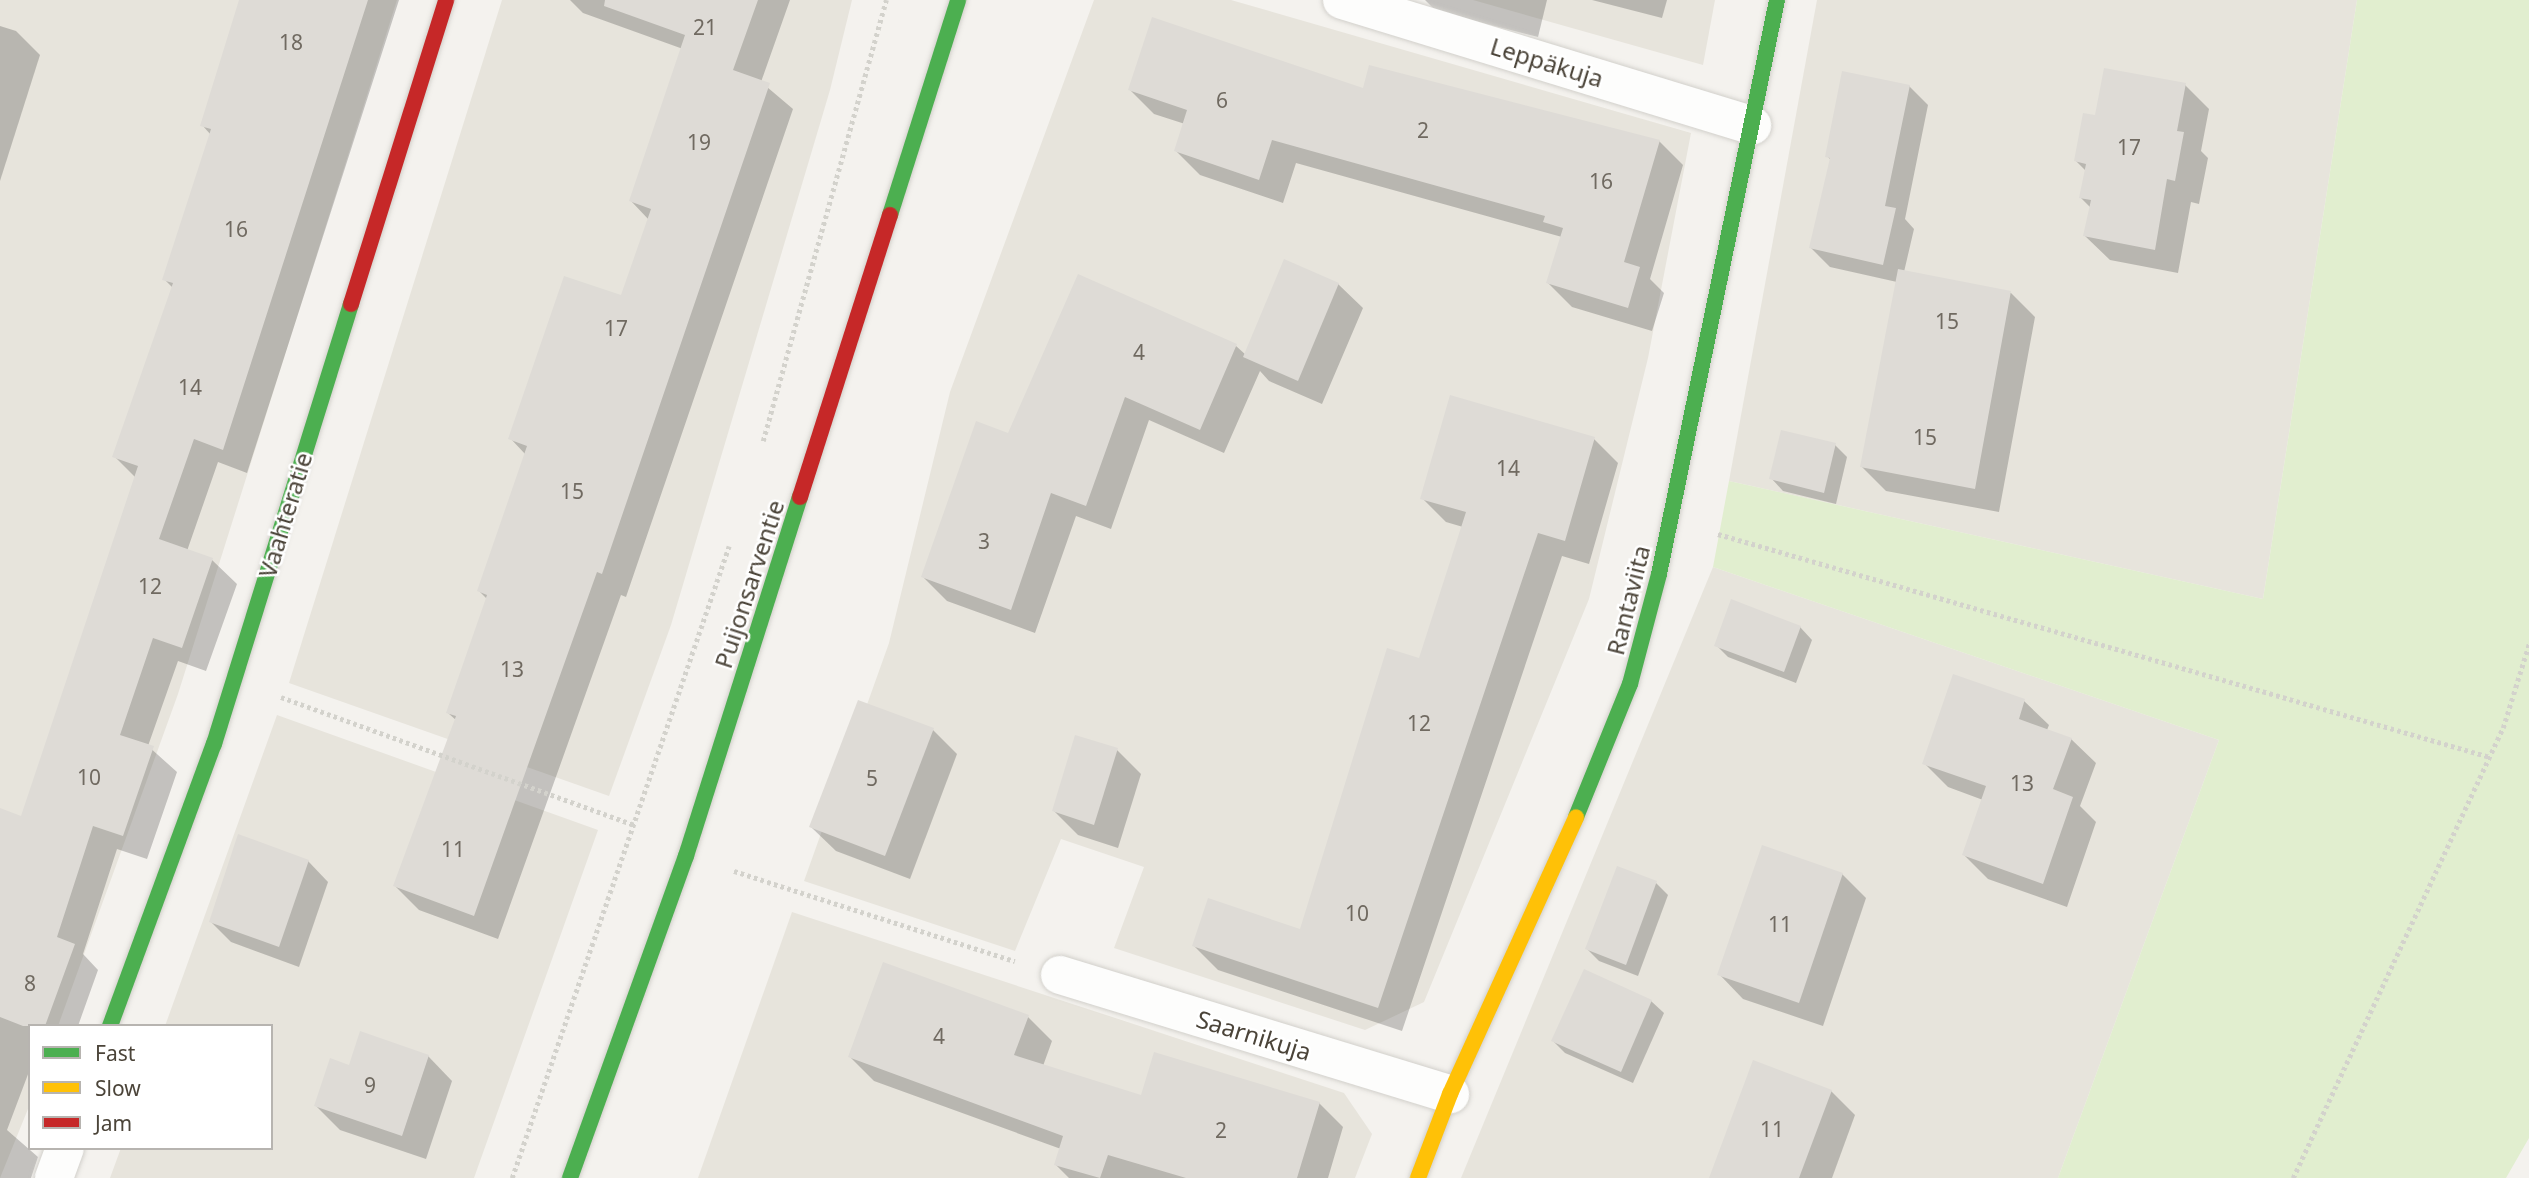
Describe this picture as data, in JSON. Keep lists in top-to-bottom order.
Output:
{
  "streets": {
    "street": [
      "Leppäkuja",
      "Vaahteratie",
      "Puijonsarventie",
      "Rantaviita",
      "Saarnikuja"
    ]
  },
  "crossings": [
    ["Leppäkuja", "Rantaviita"],
    ["Rantaviita", "Saarnikuja"]
  ],
  "house_numbers": [
    "21",
    "18",
    "6",
    "2",
    "19",
    "17",
    "16",
    "16",
    "15",
    "17",
    "4",
    "14",
    "15",
    "14",
    "15",
    "3",
    "12",
    "13",
    "12",
    "10",
    "5",
    "13",
    "11",
    "10",
    "11",
    "8",
    "4",
    "9",
    "11",
    "2"
  ],
  "legend": ["Fast", "Slow", "Jam"]
}
